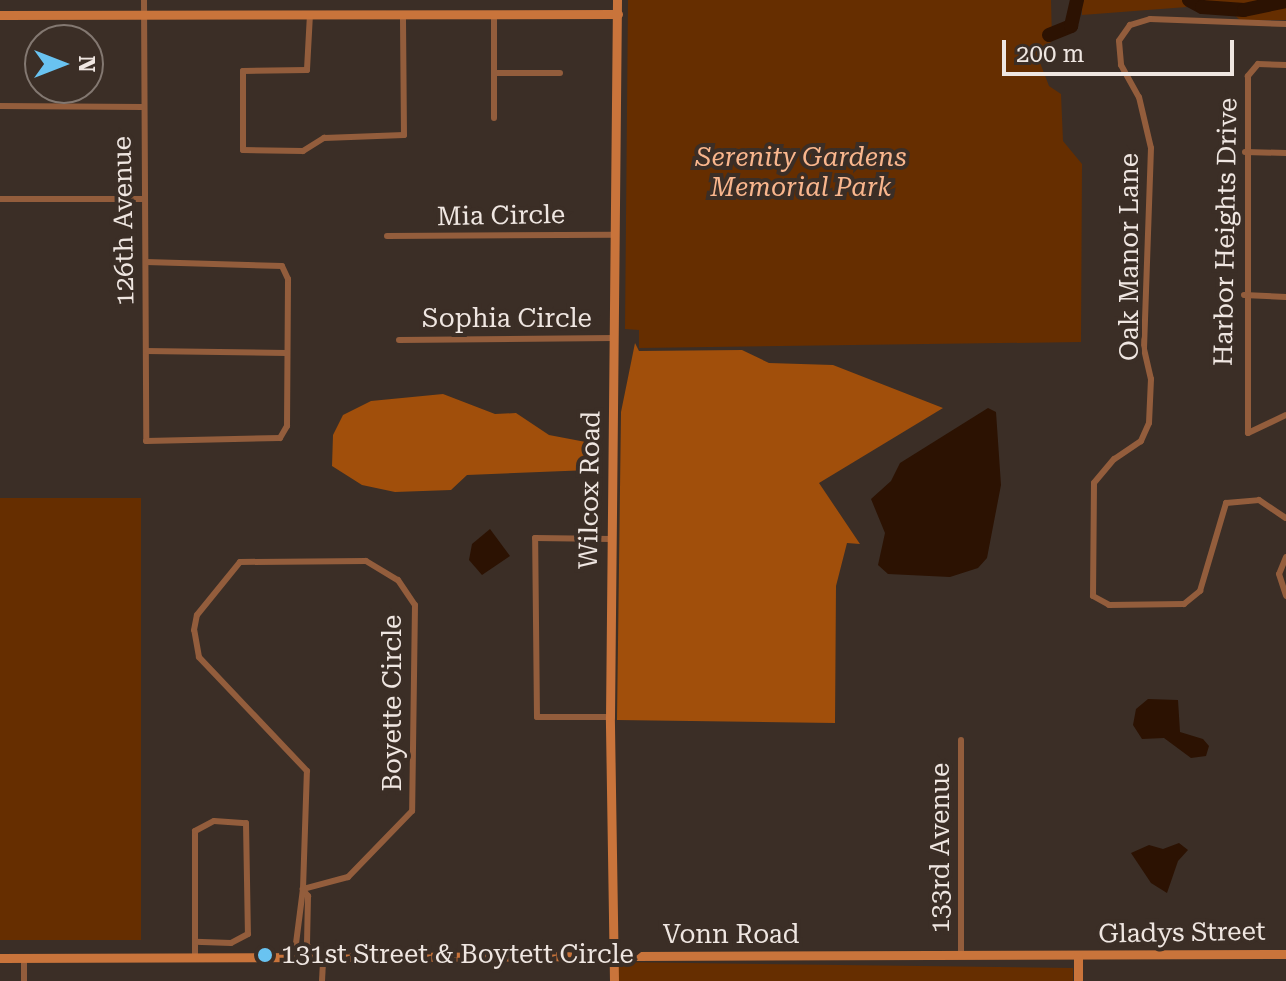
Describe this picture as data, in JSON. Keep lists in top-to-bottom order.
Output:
{
  "streets": {
    "street": [
      "Mia Circle",
      "126th Avenue",
      "Harbor Heights Drive",
      "Oak Manor Lane",
      "Sophia Circle",
      "Wilcox Road",
      "Boyette Circle",
      "133rd Avenue",
      "Gladys Street",
      "Vonn Road"
    ]
  },
  "crossings": [
    ["Mia Circle", "Wilcox Road"],
    ["Sophia Circle", "Wilcox Road"],
    ["Wilcox Road", "Vonn Road"],
    ["Boyette Circle", "Vonn Road"],
    ["133rd Avenue", "Vonn Road"],
    ["Gladys Street", "Vonn Road"]
  ],
  "parks": ["Serenity Gardens Memorial Park"],
  "places": ["131st Street & Boytett Circle"],
  "scale_bar": "200 m",
  "north": "right"
}
